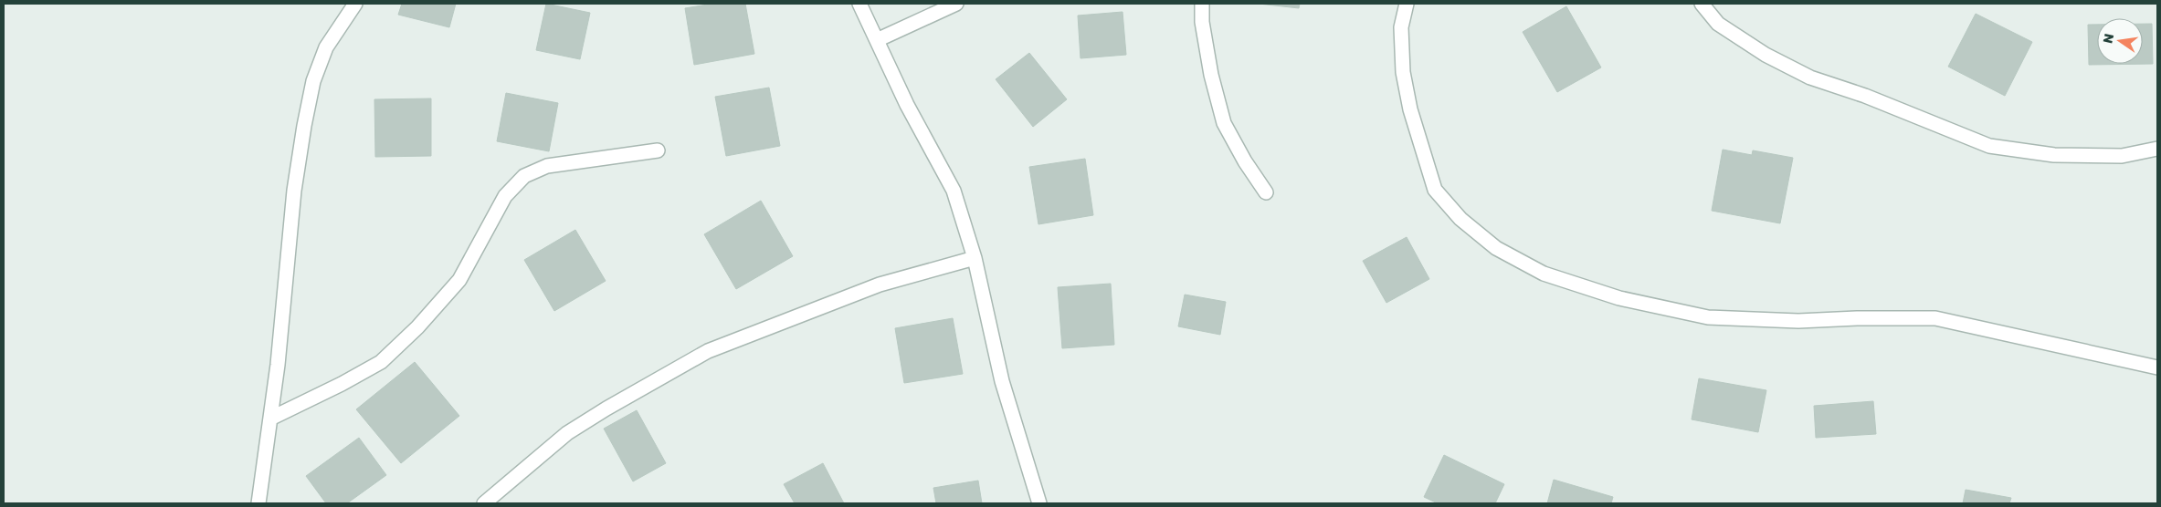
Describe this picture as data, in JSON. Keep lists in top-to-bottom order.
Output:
{
  "north": "left"
}
